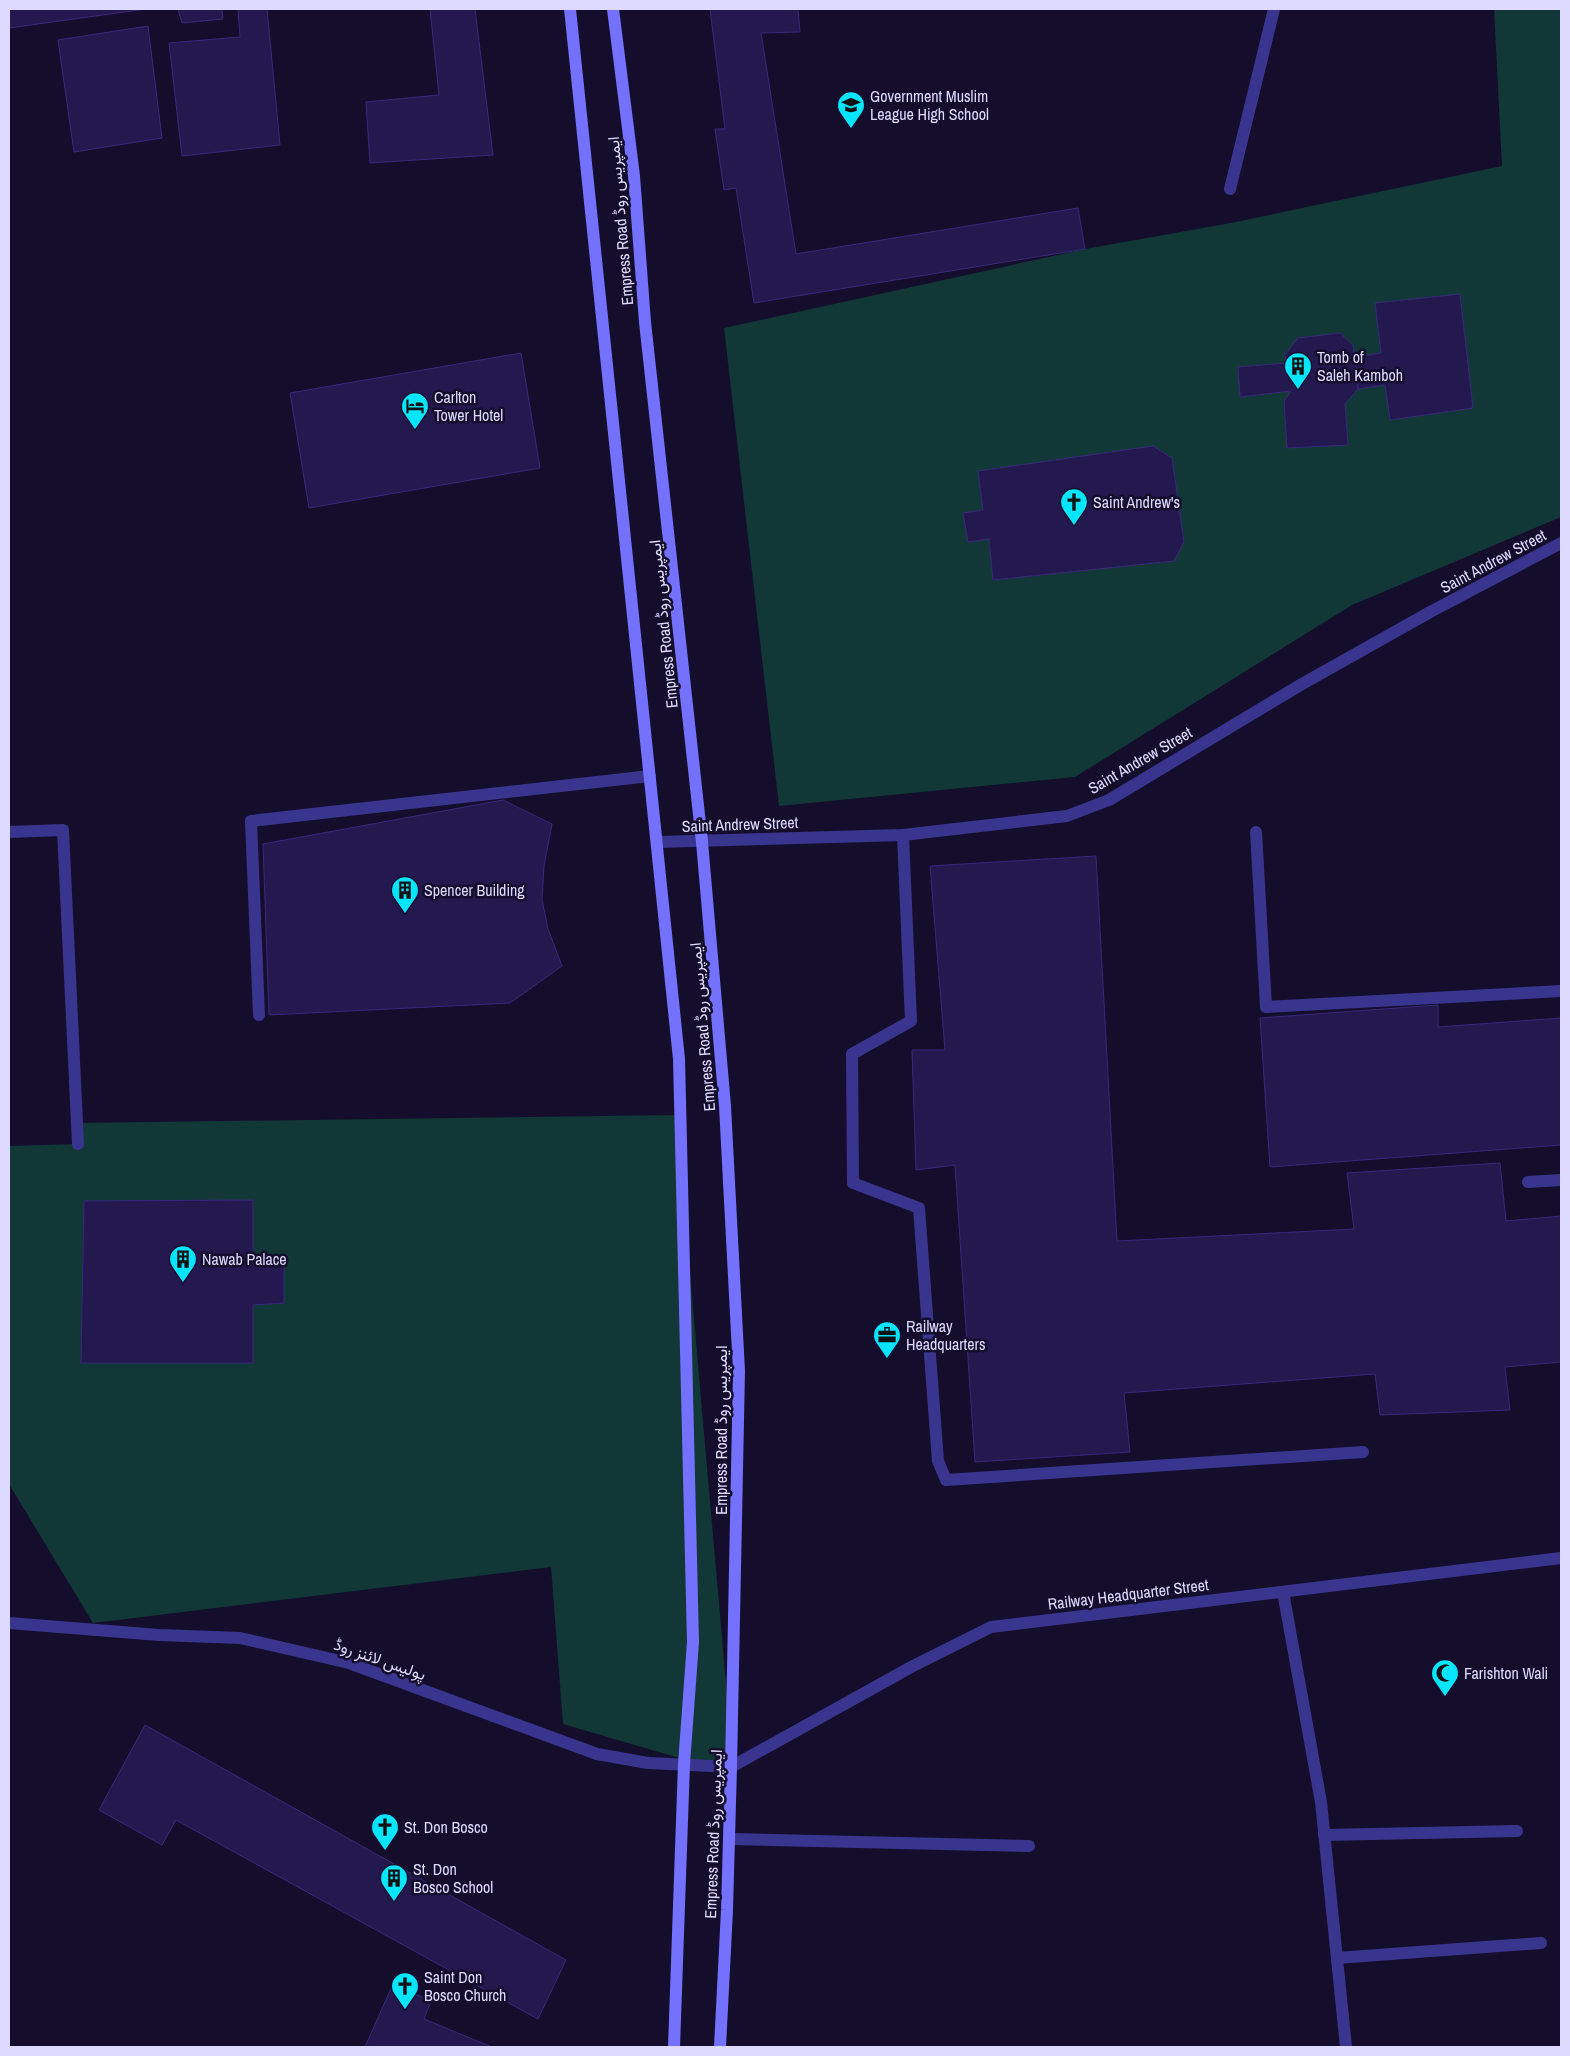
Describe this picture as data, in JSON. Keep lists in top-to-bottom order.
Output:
{
  "streets": {
    "main road": ["Empress Road ایمپریس روڈ"],
    "street": ["Saint Andrew Street", "Railway Headquarter Street", "پولیس لائنز روڈ"]
  },
  "crossings": [
    ["Empress Road ایمپریس روڈ", "Saint Andrew Street"],
    ["Empress Road ایمپریس روڈ", "Railway Headquarter Street"],
    ["Empress Road ایمپریس روڈ", "پولیس لائنز روڈ"],
    ["Railway Headquarter Street", "پولیس لائنز روڈ"]
  ],
  "places": {
    "school or university": ["Government Muslim League High School"],
    "building": [
      "Tomb of Saleh Kamboh",
      "Spencer Building",
      "Nawab Palace",
      "St. Don Bosco School"
    ],
    "hotel": ["Carlton Tower Hotel"],
    "church": ["Saint Andrew's", "St. Don Bosco", "Saint Don Bosco Church"],
    "office": ["Railway Headquarters"],
    "mosque": ["Farishton Wali"]
  }
}
